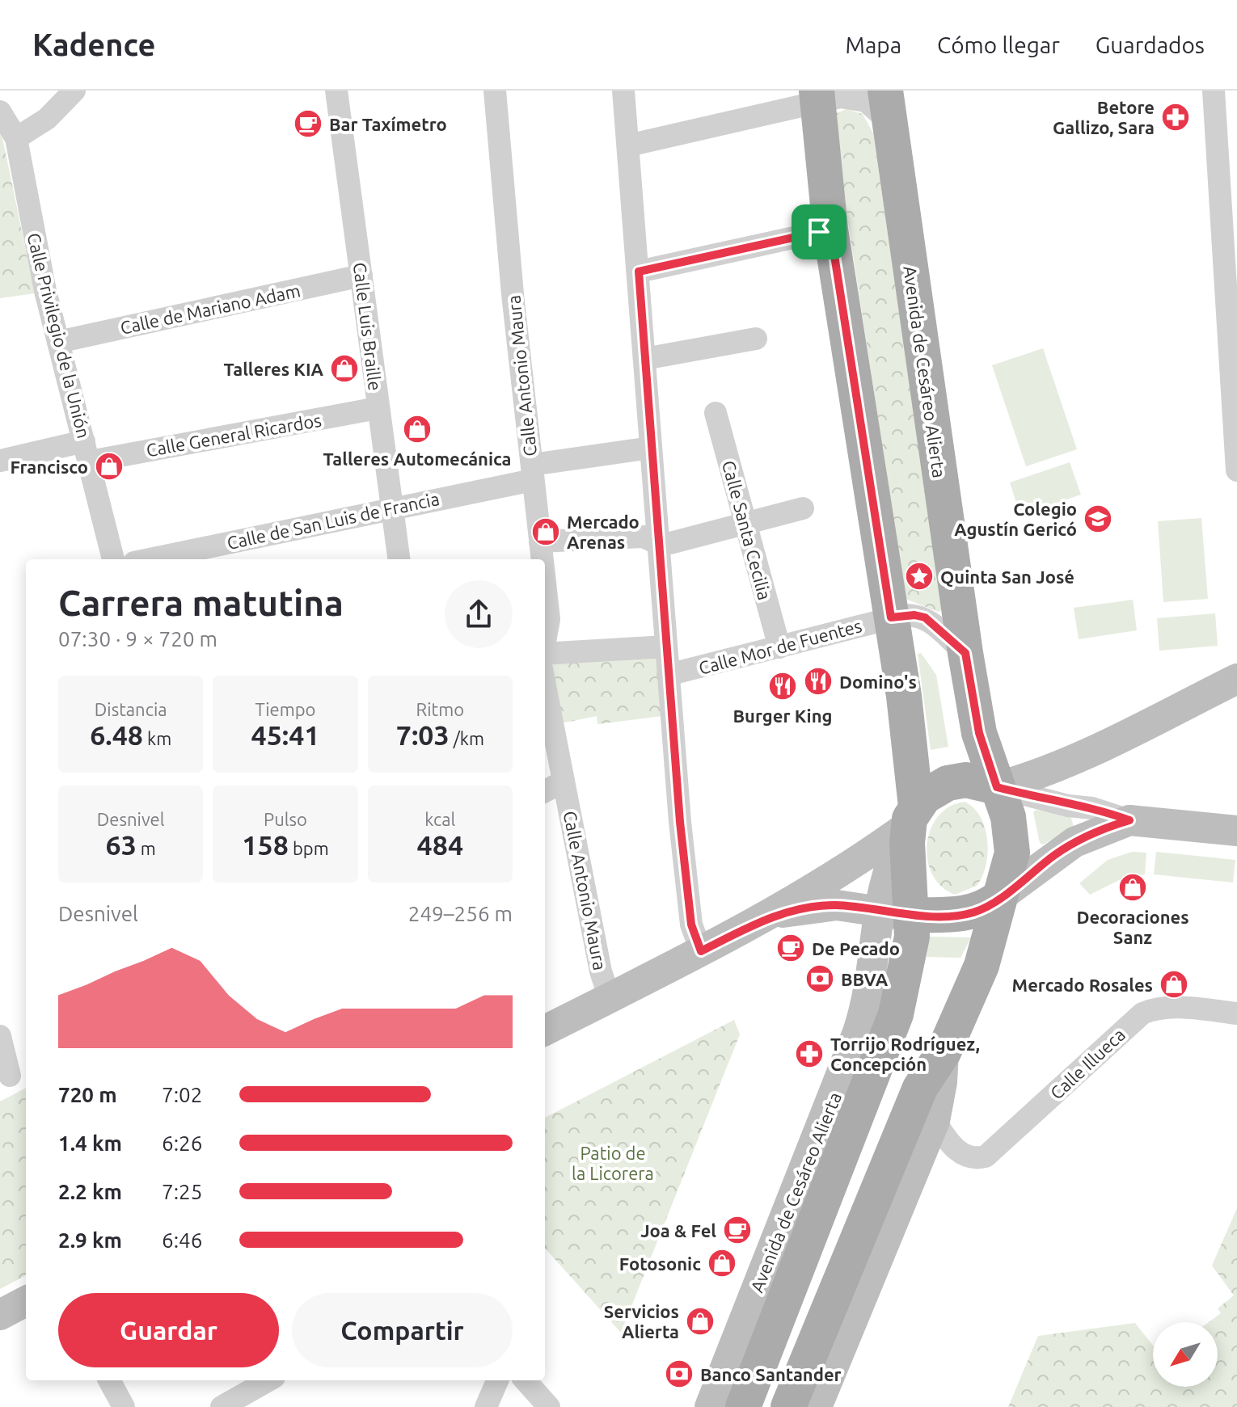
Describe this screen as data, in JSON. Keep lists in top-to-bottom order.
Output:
{
  "streets": {
    "main road": ["Avenida de Cesáreo Alierta"],
    "street": [
      "Calle de Mariano Adam",
      "Calle Luis Braille",
      "Calle Privilegio de la Unión",
      "Calle Antonio Maura",
      "Calle General Ricardos",
      "Calle de San Luis de Francia",
      "Calle Santa Cecilia",
      "Calle Mor de Fuentes",
      "Calle Illueca"
    ]
  },
  "crossings": [
    ["Calle de Mariano Adam", "Calle Luis Braille"],
    ["Calle de Mariano Adam", "Calle Privilegio de la Unión"],
    ["Calle Luis Braille", "Calle General Ricardos"],
    ["Calle Luis Braille", "Calle de San Luis de Francia"],
    ["Calle Privilegio de la Unión", "Calle General Ricardos"],
    ["Avenida de Cesáreo Alierta", "Calle Mor de Fuentes"],
    ["Avenida de Cesáreo Alierta", "Calle Illueca"],
    ["Calle Antonio Maura", "Calle de San Luis de Francia"],
    ["Calle Santa Cecilia", "Calle Mor de Fuentes"]
  ],
  "parks": ["Patio de la Licorera"],
  "places": {
    "pharmacy": ["Betore Gallizo, Sara", "Torrijo Rodríguez, Concepción"],
    "cafe": ["Bar Taxímetro", "De Pecado", "Joa & Fel"],
    "shop": [
      "Talleres KIA",
      "Talleres Automecánica",
      "Francisco",
      "Mercado Arenas",
      "Decoraciones Sanz",
      "Mercado Rosales",
      "Fotosonic",
      "Servicios Alierta"
    ],
    "school or university": ["Colegio Agustín Gericó"],
    "place": ["Quinta San José"],
    "restaurant": ["Domino's", "Burger King"],
    "bank": ["BBVA", "Banco Santander"]
  },
  "north": "bottom left",
  "page": {
    "header": "Kadence",
    "nav": ["Mapa", "Cómo llegar", "Guardados"],
    "heading": ["Carrera matutina", "07:30 · 9 × 720 m"],
    "stats": [
      ["Distancia", "6.48 km"],
      ["Tiempo", "45:41"],
      ["Ritmo", "7:03 /km"],
      ["Desnivel", "63 m"],
      ["Pulso", "158 bpm"],
      ["kcal", "484"]
    ],
    "chart": ["Desnivel", "249–256 m"],
    "list": [
      {
        "name": "720 m",
        "note": "7:02"
      },
      {
        "name": "1.4 km",
        "note": "6:26"
      },
      {
        "name": "2.2 km",
        "note": "7:25"
      },
      {
        "name": "2.9 km",
        "note": "6:46"
      }
    ],
    "buttons": ["Guardar", "Compartir"]
  }
}
